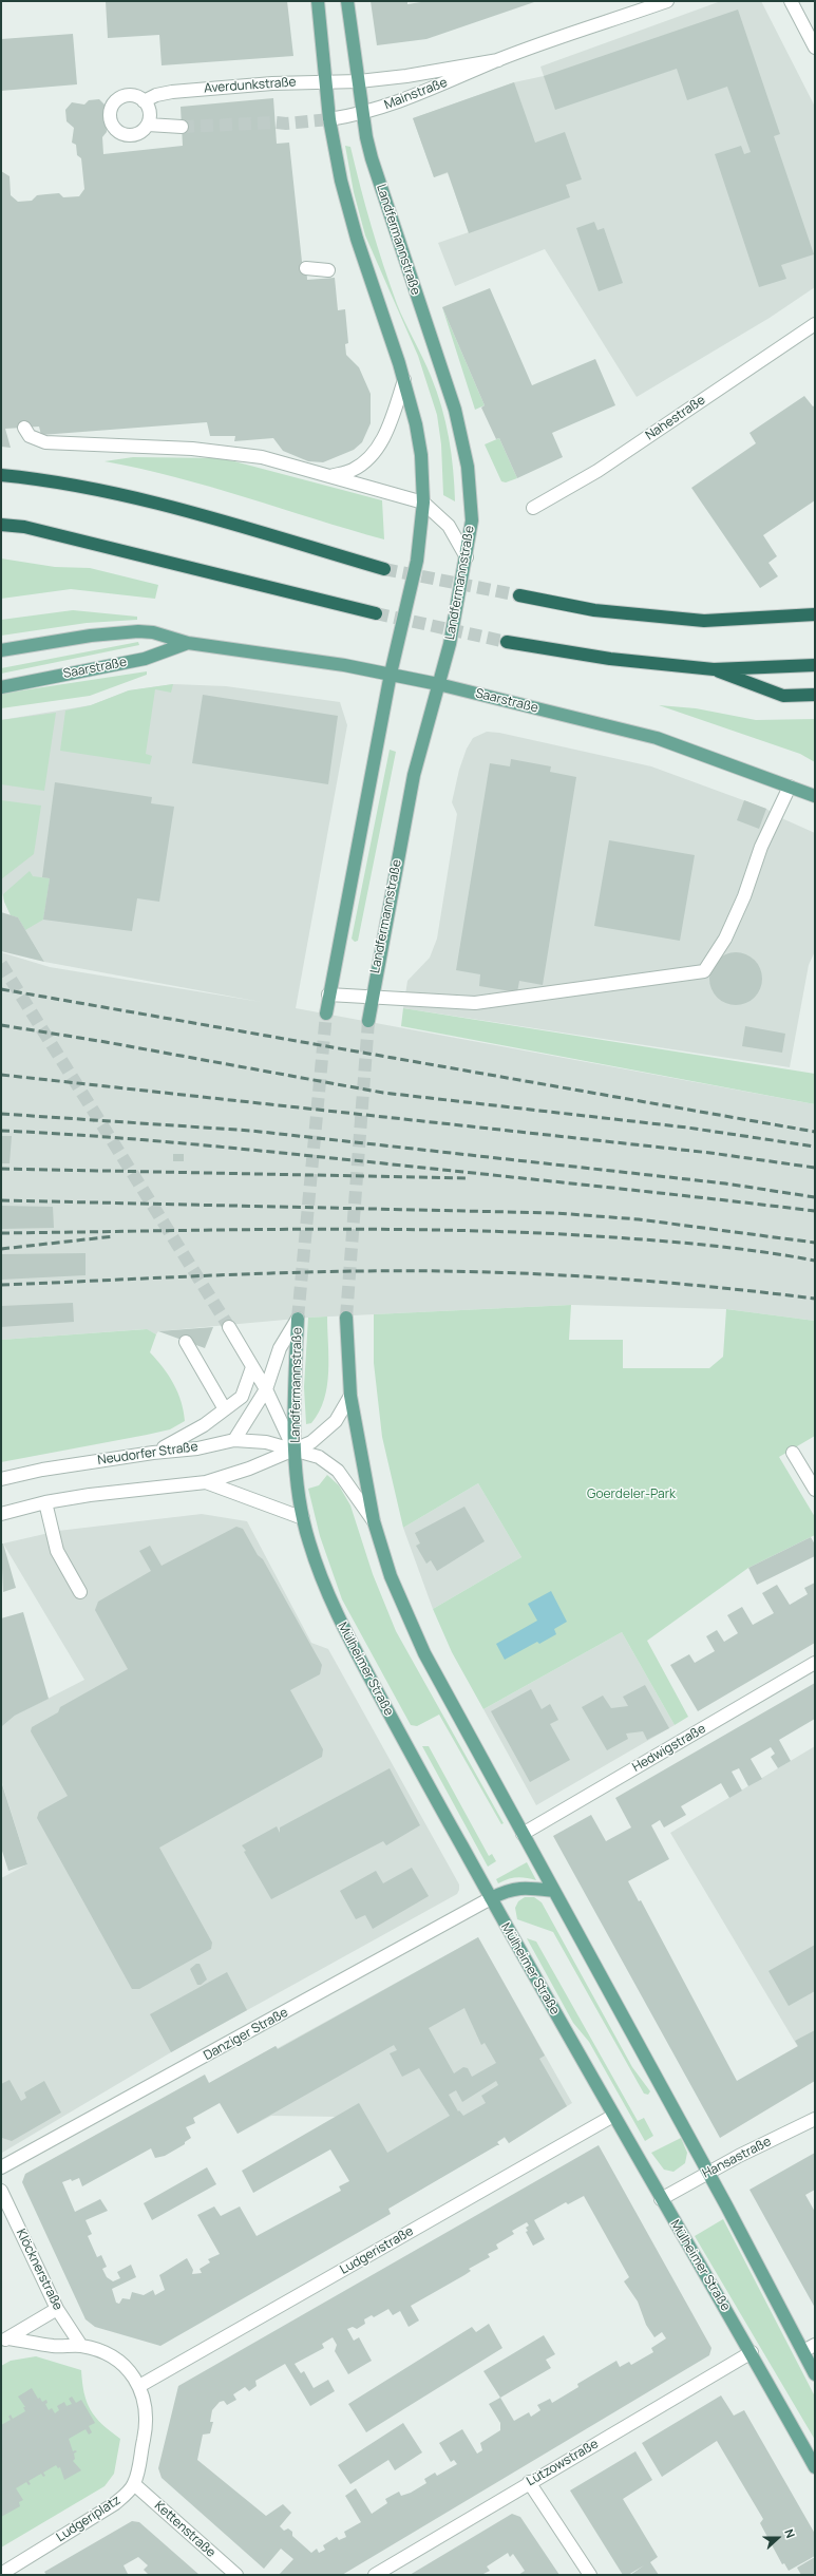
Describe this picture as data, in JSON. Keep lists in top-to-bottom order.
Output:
{
  "streets": {
    "main road": ["Landfermannstraße", "Saarstraße", "Mülheimer Straße"],
    "street": [
      "Averdunkstraße",
      "Mainstraße",
      "Nahestraße",
      "Neudorfer Straße",
      "Hedwigstraße",
      "Danziger Straße",
      "Hansastraße",
      "Ludgeristraße",
      "Klöcknerstraße",
      "Lützowstraße",
      "Ludgeriplatz",
      "Kettenstraße"
    ]
  },
  "crossings": [
    ["Averdunkstraße", "Mainstraße"],
    ["Averdunkstraße", "Landfermannstraße"],
    ["Mainstraße", "Landfermannstraße"],
    ["Landfermannstraße", "Saarstraße"],
    ["Landfermannstraße", "Neudorfer Straße"],
    ["Landfermannstraße", "Mülheimer Straße"],
    ["Neudorfer Straße", "Mülheimer Straße"],
    ["Mülheimer Straße", "Danziger Straße"],
    ["Mülheimer Straße", "Hansastraße"],
    ["Mülheimer Straße", "Ludgeristraße"],
    ["Mülheimer Straße", "Lützowstraße"],
    ["Ludgeriplatz", "Kettenstraße"]
  ],
  "parks": ["Goerdeler-Park"],
  "north": "right"
}
